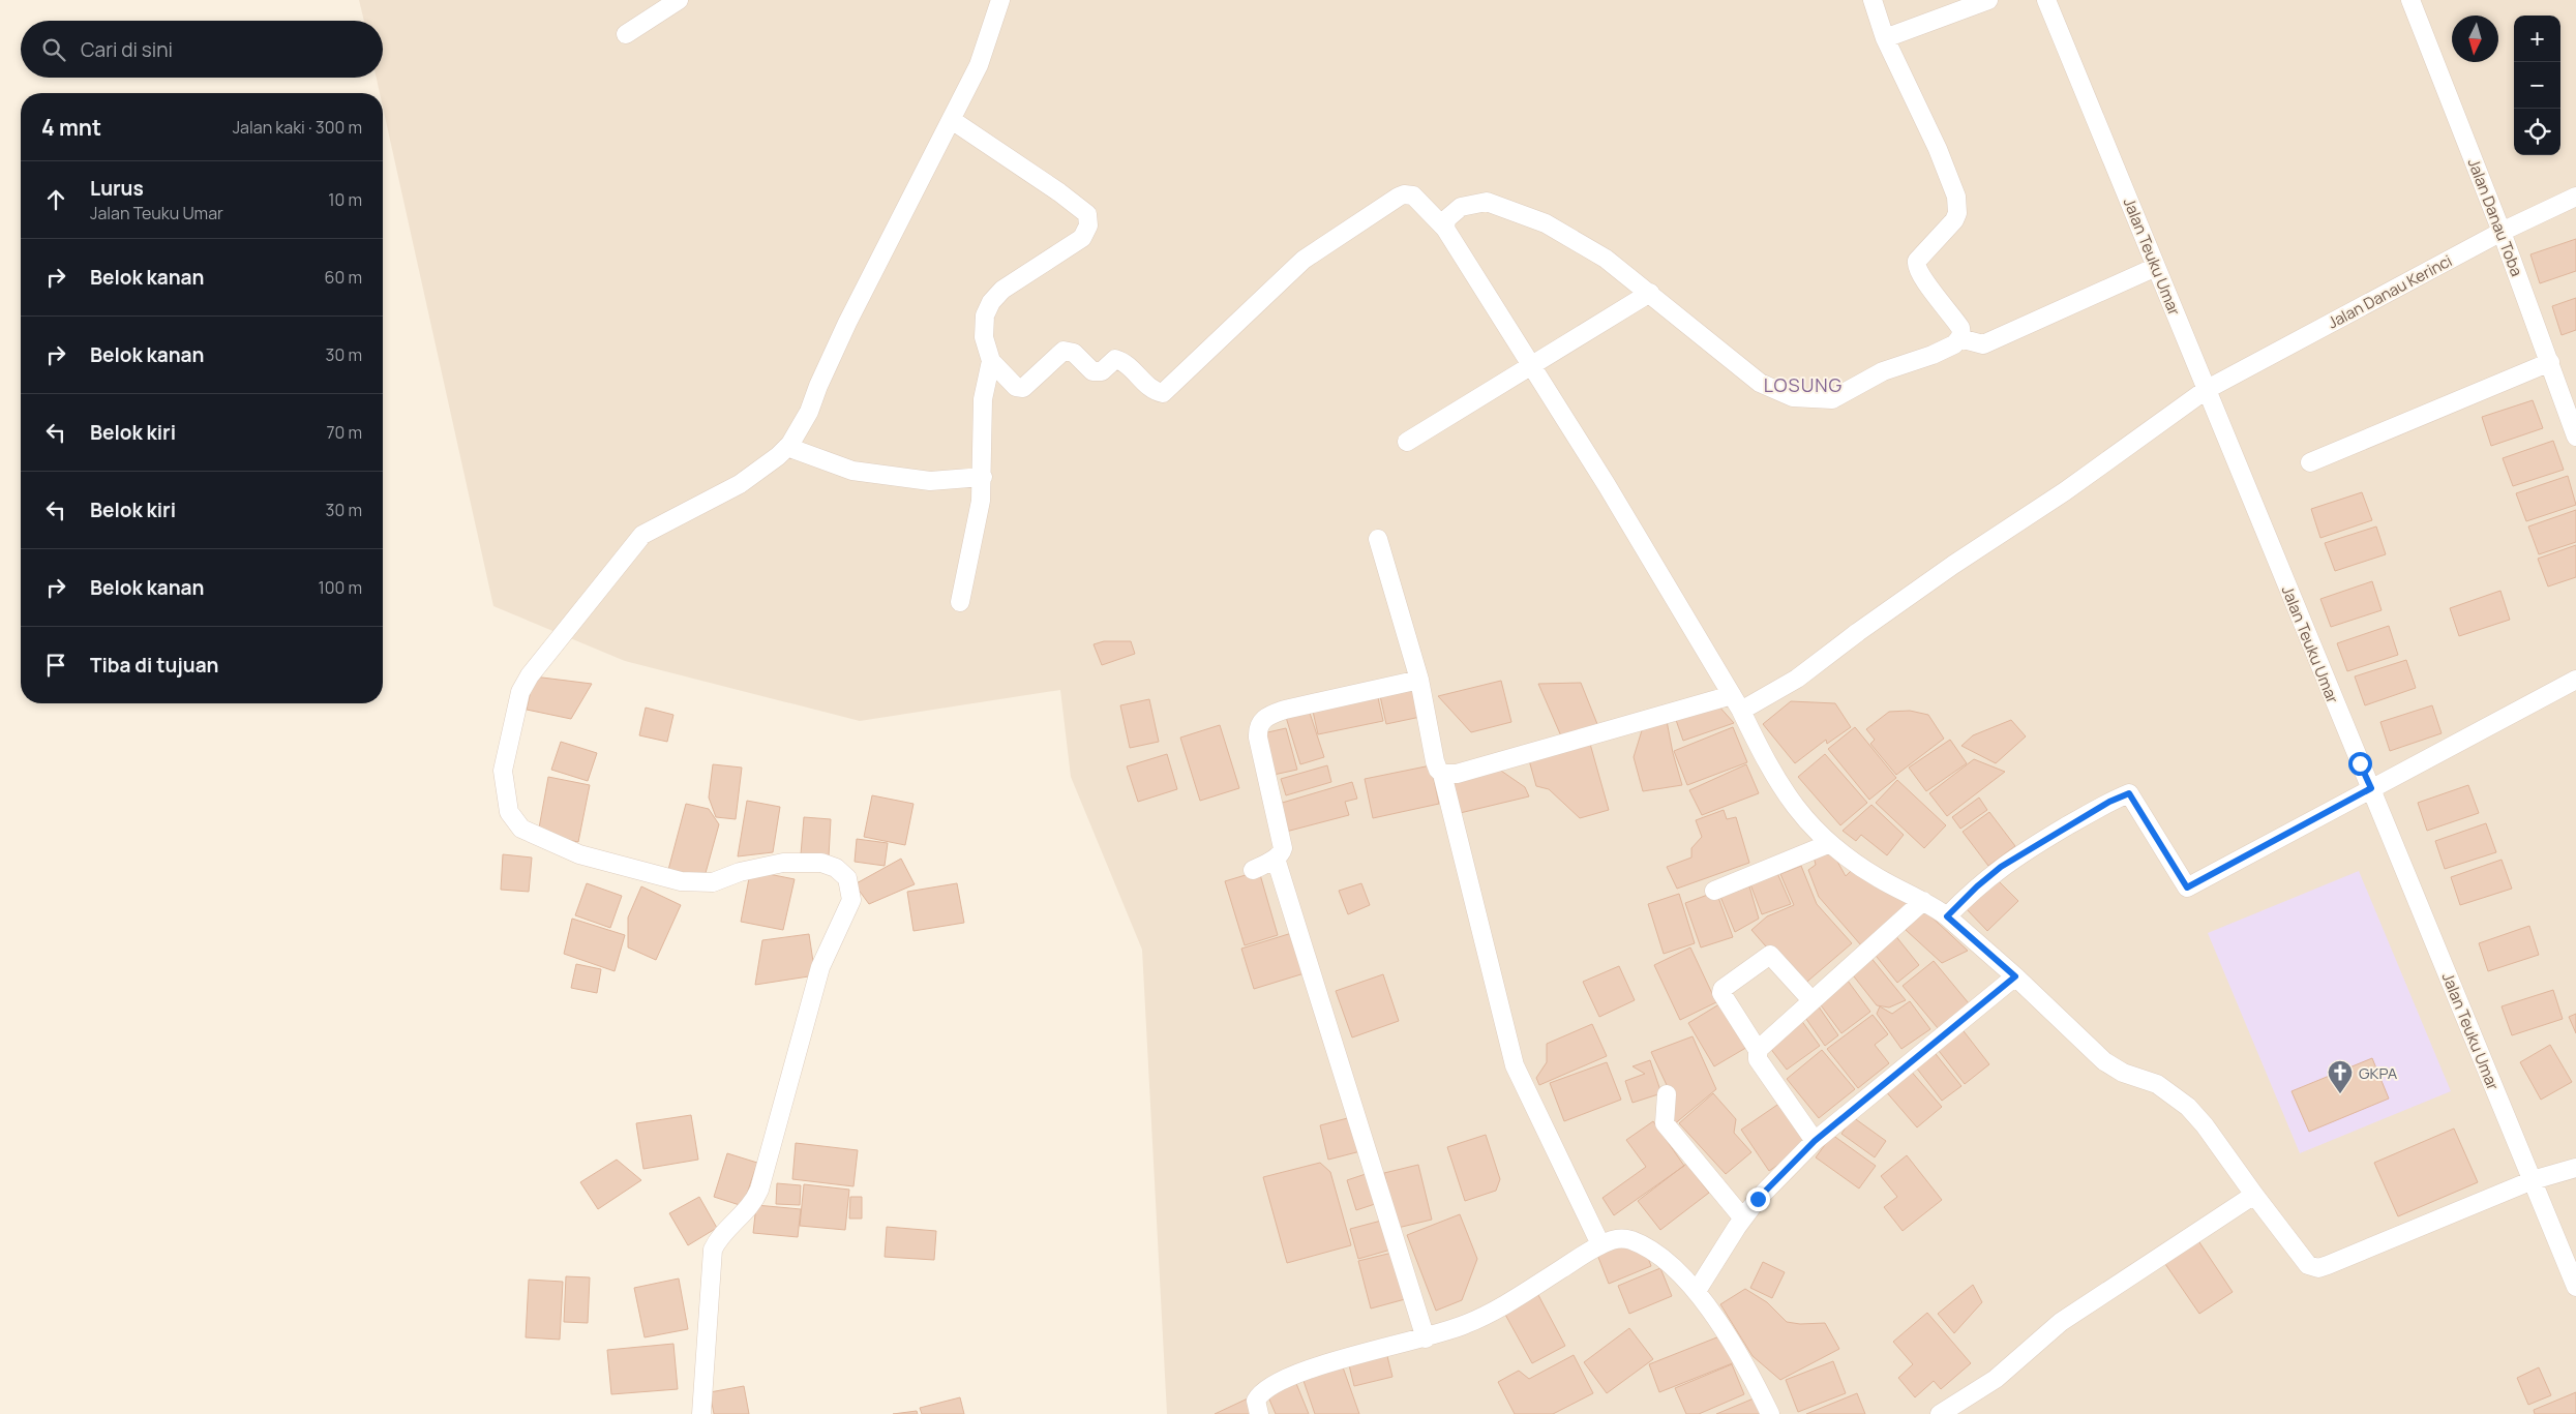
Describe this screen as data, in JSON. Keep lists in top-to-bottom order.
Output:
{
  "streets": {
    "street": ["Jalan Danau Toba", "Jalan Teuku Umar", "Jalan Danau Kerinci"]
  },
  "crossings": [
    ["Jalan Danau Toba", "Jalan Danau Kerinci"],
    ["Jalan Teuku Umar", "Jalan Danau Kerinci"]
  ],
  "districts": ["LOSUNG"],
  "places": {
    "church": ["GKPA"]
  },
  "north": "bottom",
  "page": {
    "map_buttons": ["+", "−"],
    "search": "Cari di sini",
    "heading": ["4 mnt", "Jalan kaki · 300 m"],
    "list": [
      ["Lurus", "Jalan Teuku Umar", "10 m"],
      ["Belok kanan", "60 m"],
      ["Belok kanan", "30 m"],
      ["Belok kiri", "70 m"],
      ["Belok kiri", "30 m"],
      ["Belok kanan", "100 m"],
      "Tiba di tujuan"
    ]
  }
}
